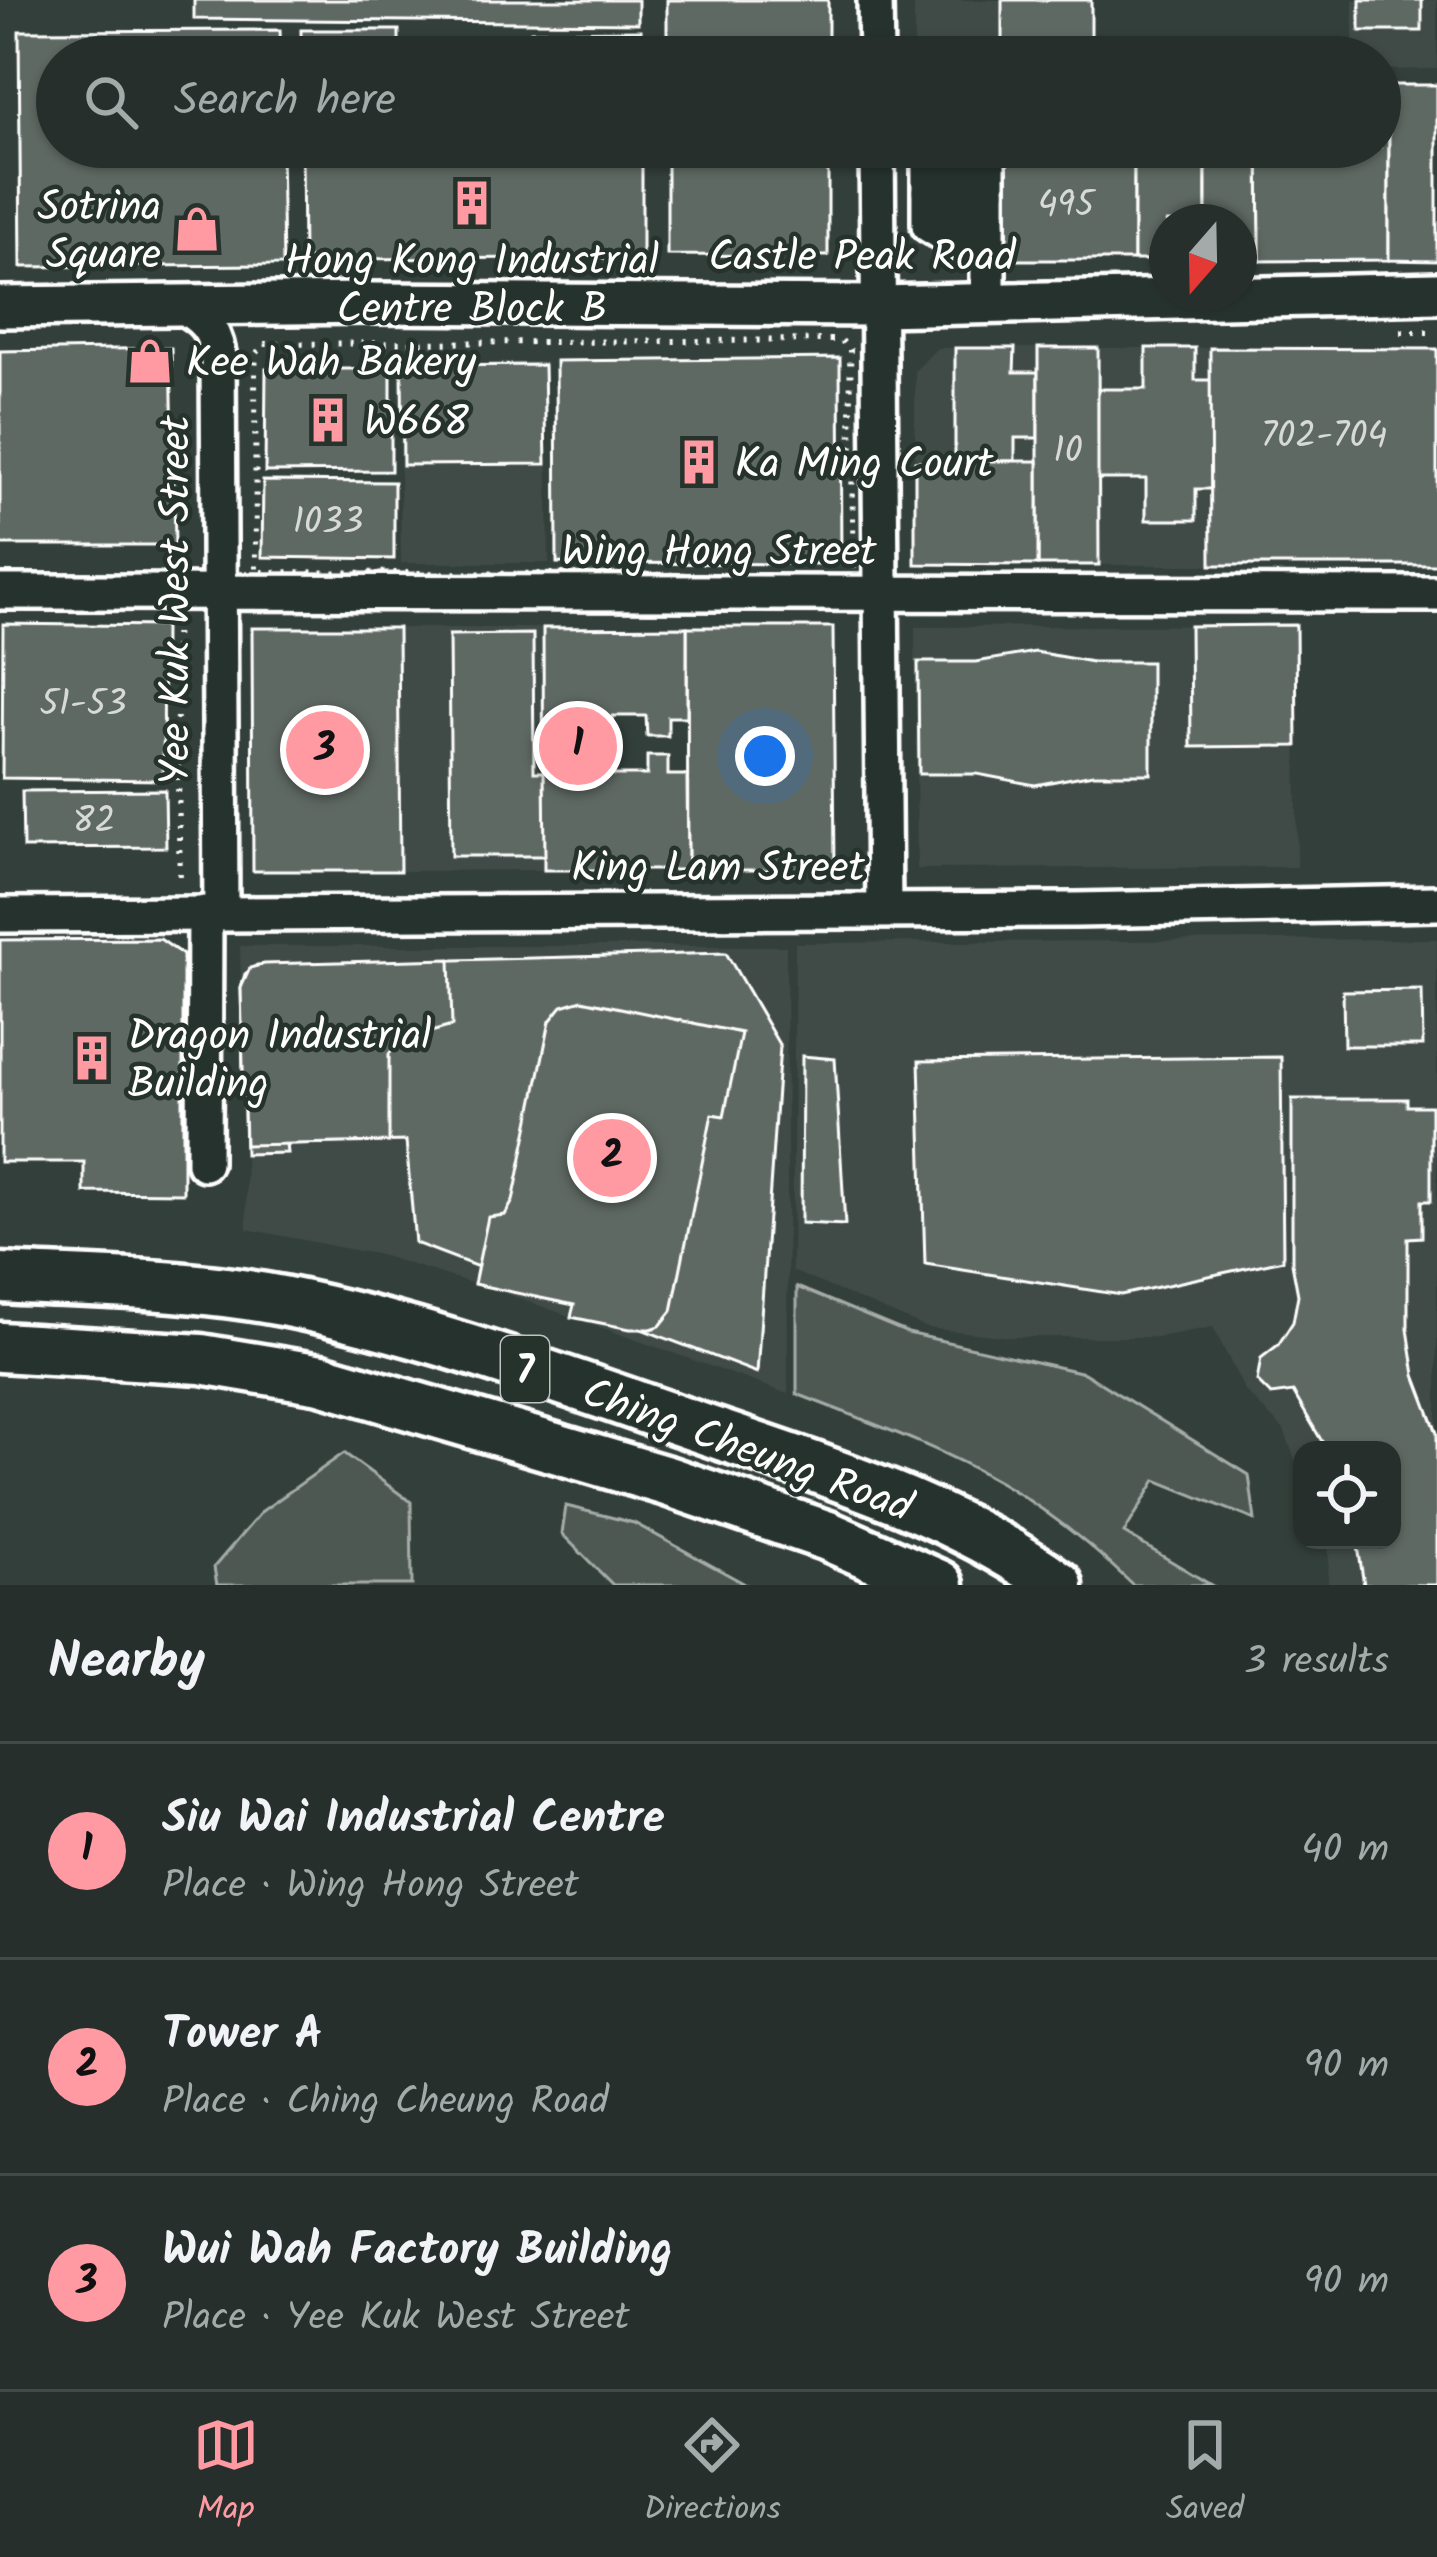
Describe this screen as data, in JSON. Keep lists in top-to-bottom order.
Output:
{
  "streets": {
    "highway": ["7", "Ching Cheung Road"],
    "main road": ["Castle Peak Road"],
    "street": ["Wing Hong Street", "Yee Kuk West Street", "King Lam Street"]
  },
  "crossings": [
    ["Castle Peak Road", "Yee Kuk West Street"],
    ["Wing Hong Street", "Yee Kuk West Street"],
    ["Yee Kuk West Street", "King Lam Street"]
  ],
  "places": {
    "building": [
      "Hong Kong Industrial Centre Block B",
      "W668",
      "Ka Ming Court",
      "Dragon Industrial Building"
    ],
    "shop": ["Sotrina Square", "Kee Wah Bakery"]
  },
  "house_numbers": [
    "495",
    "702-704",
    "10",
    "1033",
    "51-53",
    "82"
  ],
  "north": "bottom",
  "page": {
    "search": "Search here",
    "pins": ["1", "3", "2"],
    "heading": ["Nearby", "3 results"],
    "list": [
      {
        "mark": "1",
        "name": "Siu Wai Industrial Centre",
        "note": "Place · Wing Hong Street",
        "value": "40 m"
      },
      {
        "mark": "2",
        "name": "Tower A",
        "note": "Place · Ching Cheung Road",
        "value": "90 m"
      },
      {
        "mark": "3",
        "name": "Wui Wah Factory Building",
        "note": "Place · Yee Kuk West Street",
        "value": "90 m"
      }
    ],
    "nav": ["Map", "Directions", "Saved"]
  }
}
